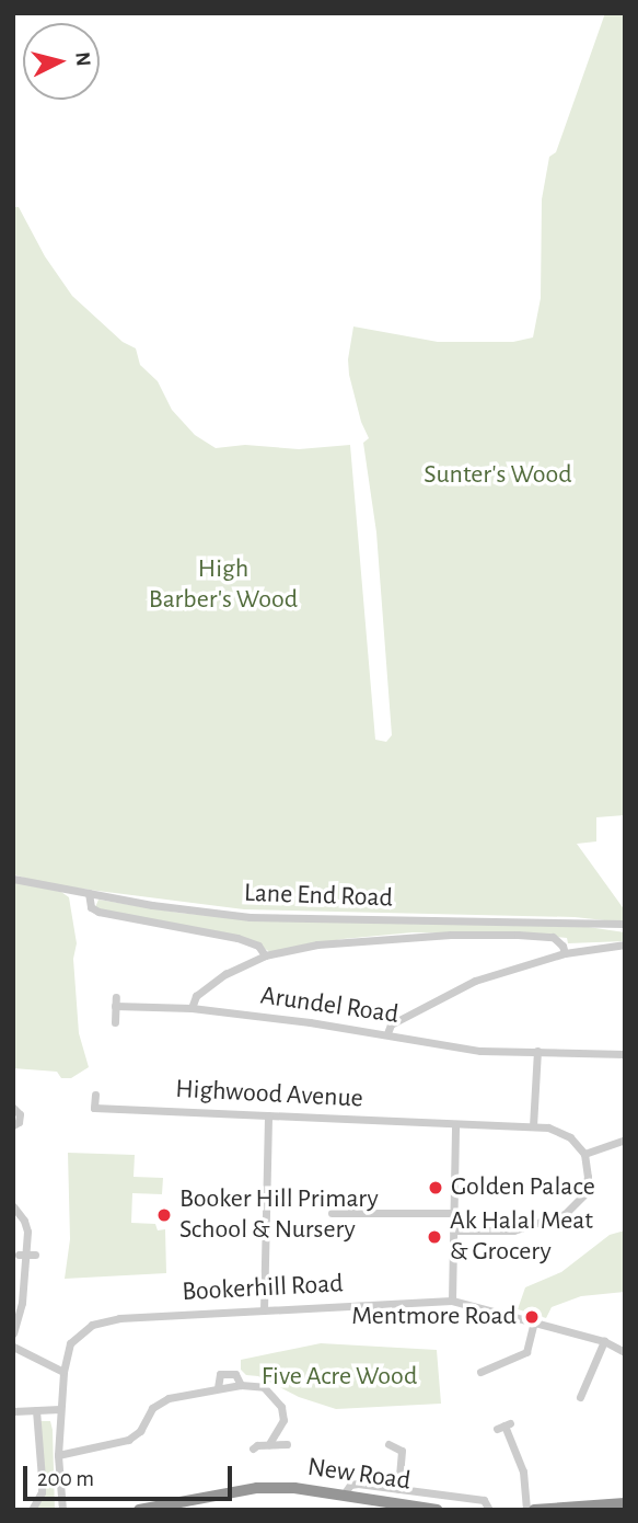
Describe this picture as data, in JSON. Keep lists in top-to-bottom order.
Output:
{
  "streets": {
    "highway": ["New Road"],
    "street": [
      "Lane End Road",
      "Arundel Road",
      "Highwood Avenue",
      "Bookerhill Road"
    ]
  },
  "parks": ["Sunter's Wood", "High Barber's Wood", "Five Acre Wood"],
  "places": [
    "Golden Palace",
    "Booker Hill Primary School & Nursery",
    "Ak Halal Meat & Grocery",
    "Mentmore Road"
  ],
  "scale_bar": "200 m",
  "north": "right"
}
